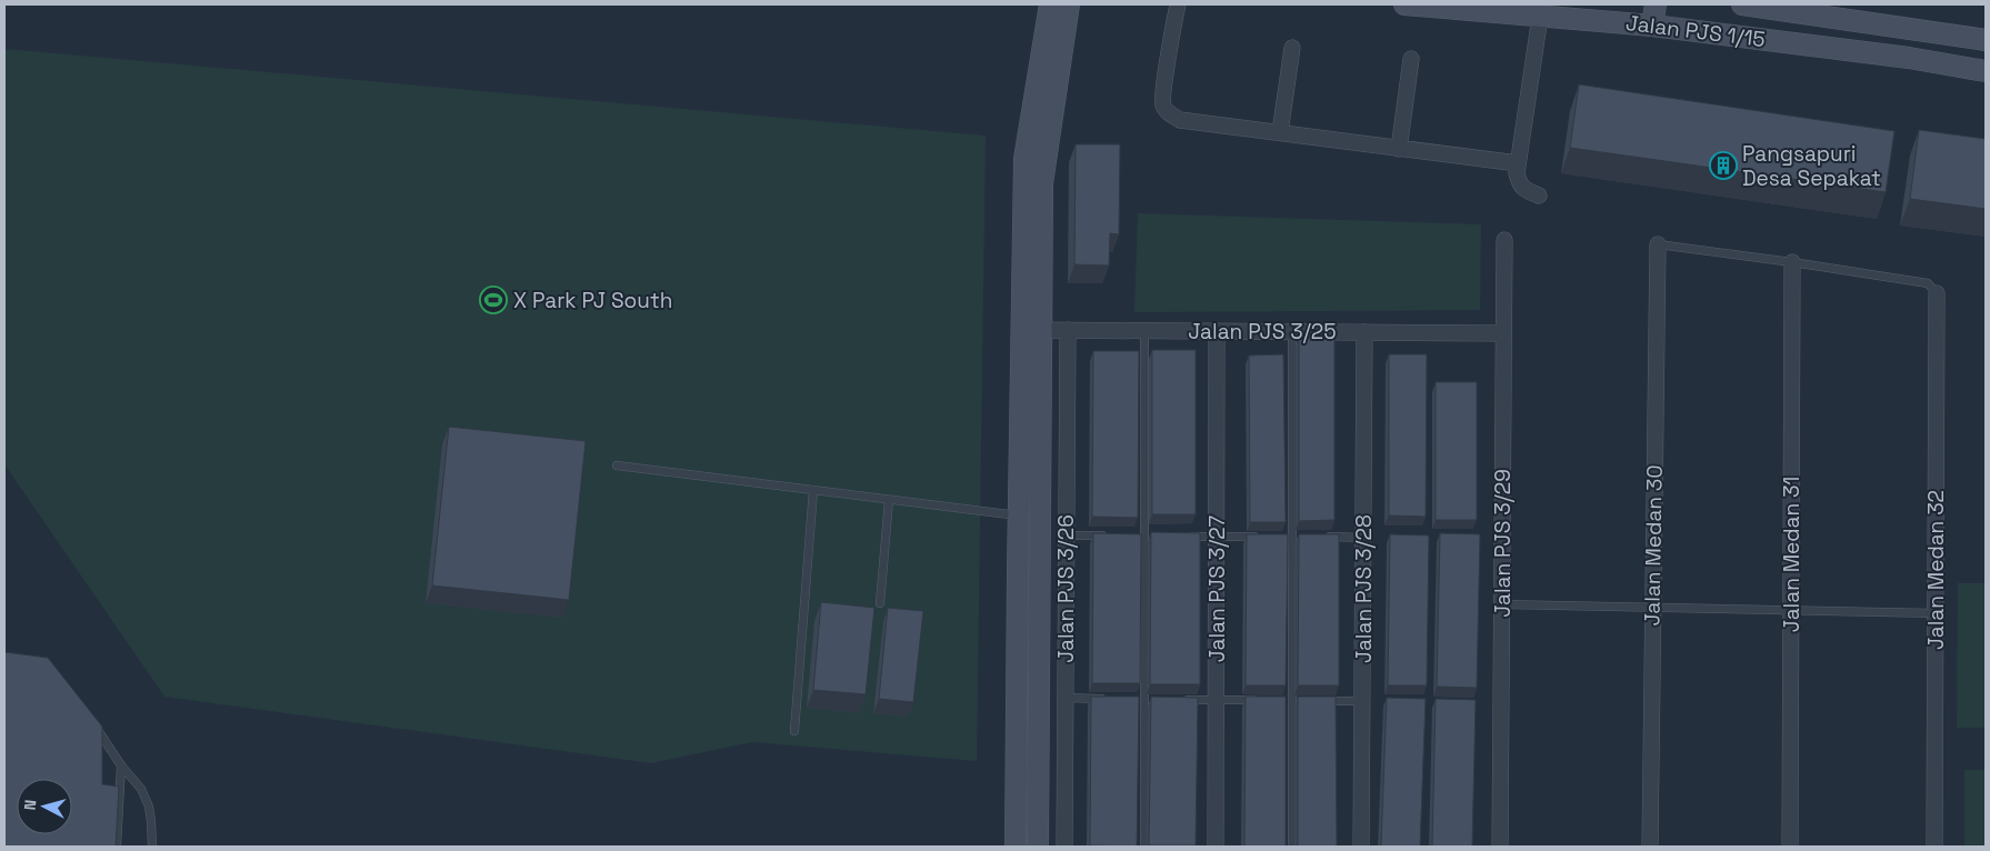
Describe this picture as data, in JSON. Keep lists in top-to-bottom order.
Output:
{
  "streets": {
    "main road": ["Jalan PJS 1/15"],
    "street": [
      "Jalan PJS 3/25",
      "Jalan PJS 3/29",
      "Jalan Medan 30",
      "Jalan Medan 31",
      "Jalan Medan 32",
      "Jalan PJS 3/26",
      "Jalan PJS 3/27",
      "Jalan PJS 3/28"
    ]
  },
  "crossings": [
    ["Jalan PJS 3/25", "Jalan PJS 3/29"],
    ["Jalan PJS 3/25", "Jalan PJS 3/26"],
    ["Jalan PJS 3/25", "Jalan PJS 3/27"],
    ["Jalan PJS 3/25", "Jalan PJS 3/28"]
  ],
  "places": {
    "building": ["Pangsapuri Desa Sepakat"],
    "sports": ["X Park PJ South"]
  },
  "north": "left"
}
